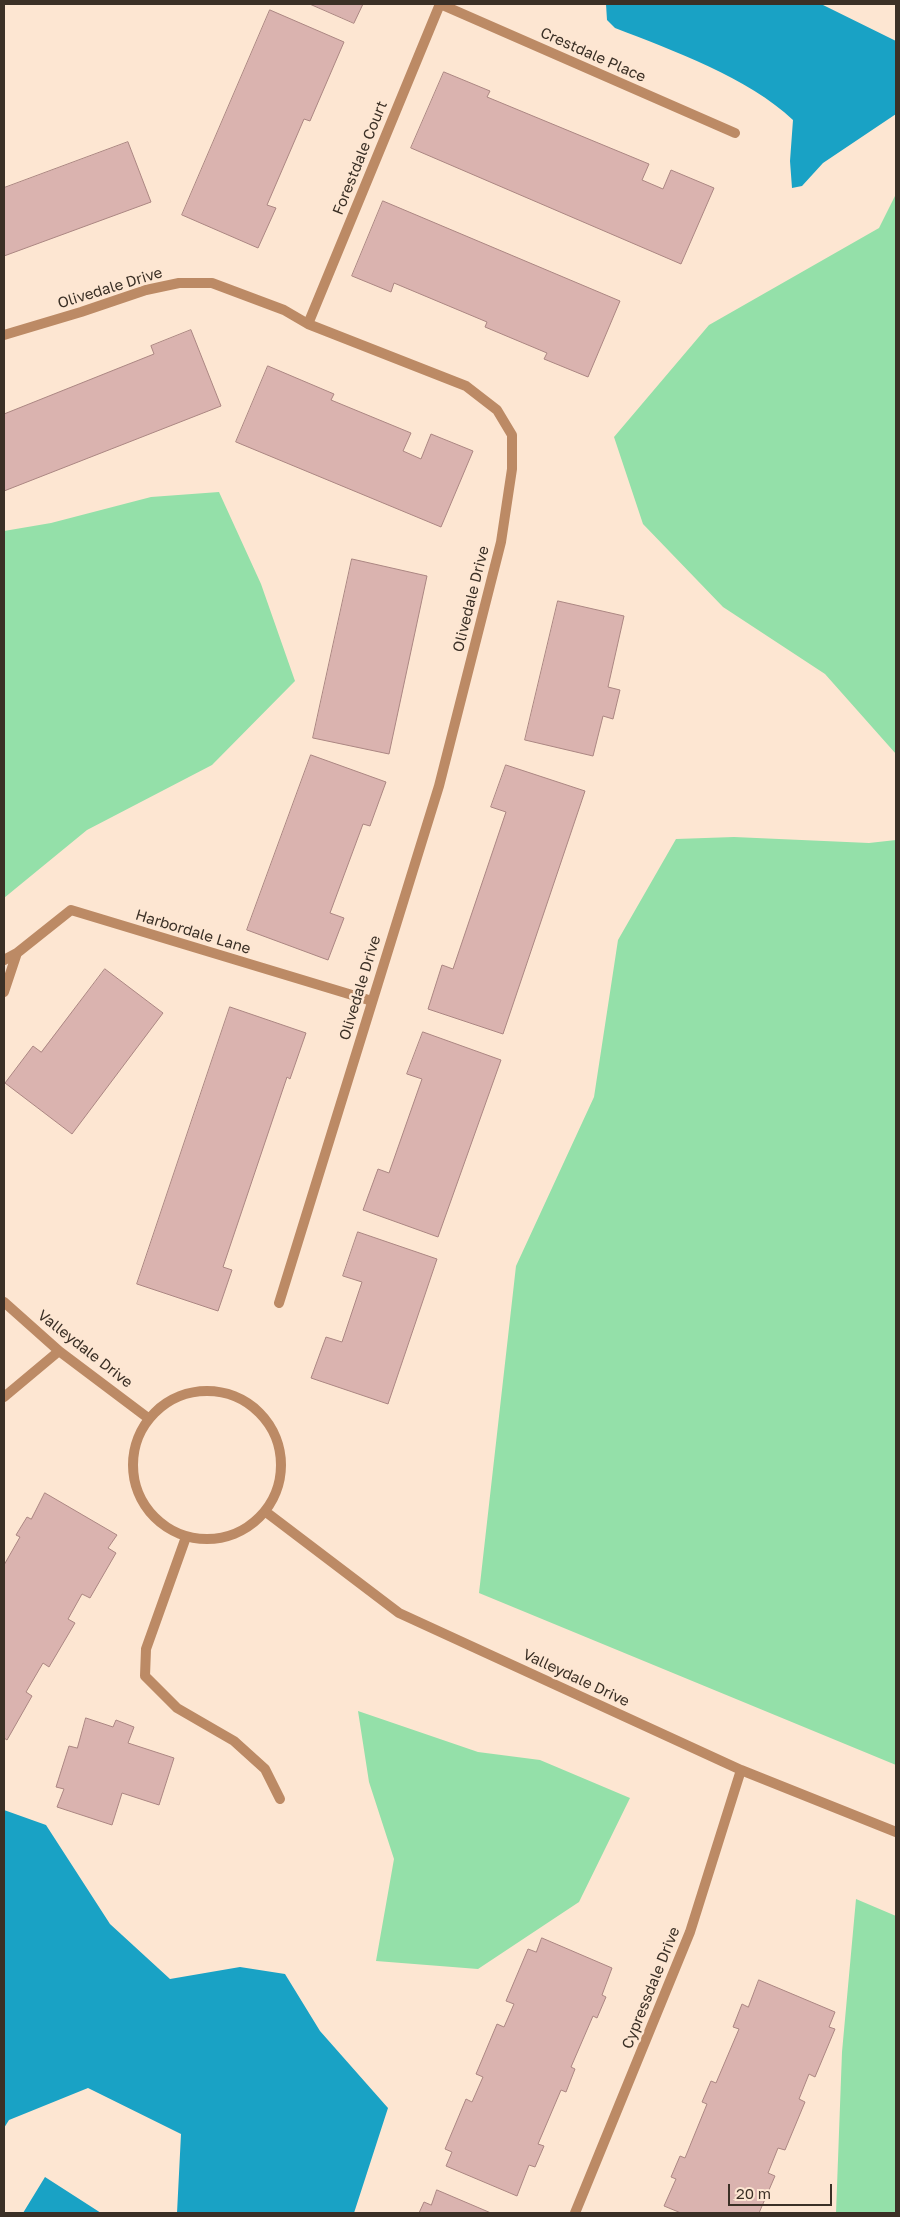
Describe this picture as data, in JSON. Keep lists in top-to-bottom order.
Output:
{
  "streets": {
    "street": [
      "Crestdale Place",
      "Forestdale Court",
      "Olivedale Drive",
      "Harbordale Lane",
      "Valleydale Drive",
      "Cypressdale Drive"
    ]
  },
  "crossings": [
    ["Crestdale Place", "Forestdale Court"],
    ["Forestdale Court", "Olivedale Drive"],
    ["Olivedale Drive", "Harbordale Lane"],
    ["Valleydale Drive", "Cypressdale Drive"]
  ],
  "scale_bar": "20 m"
}
